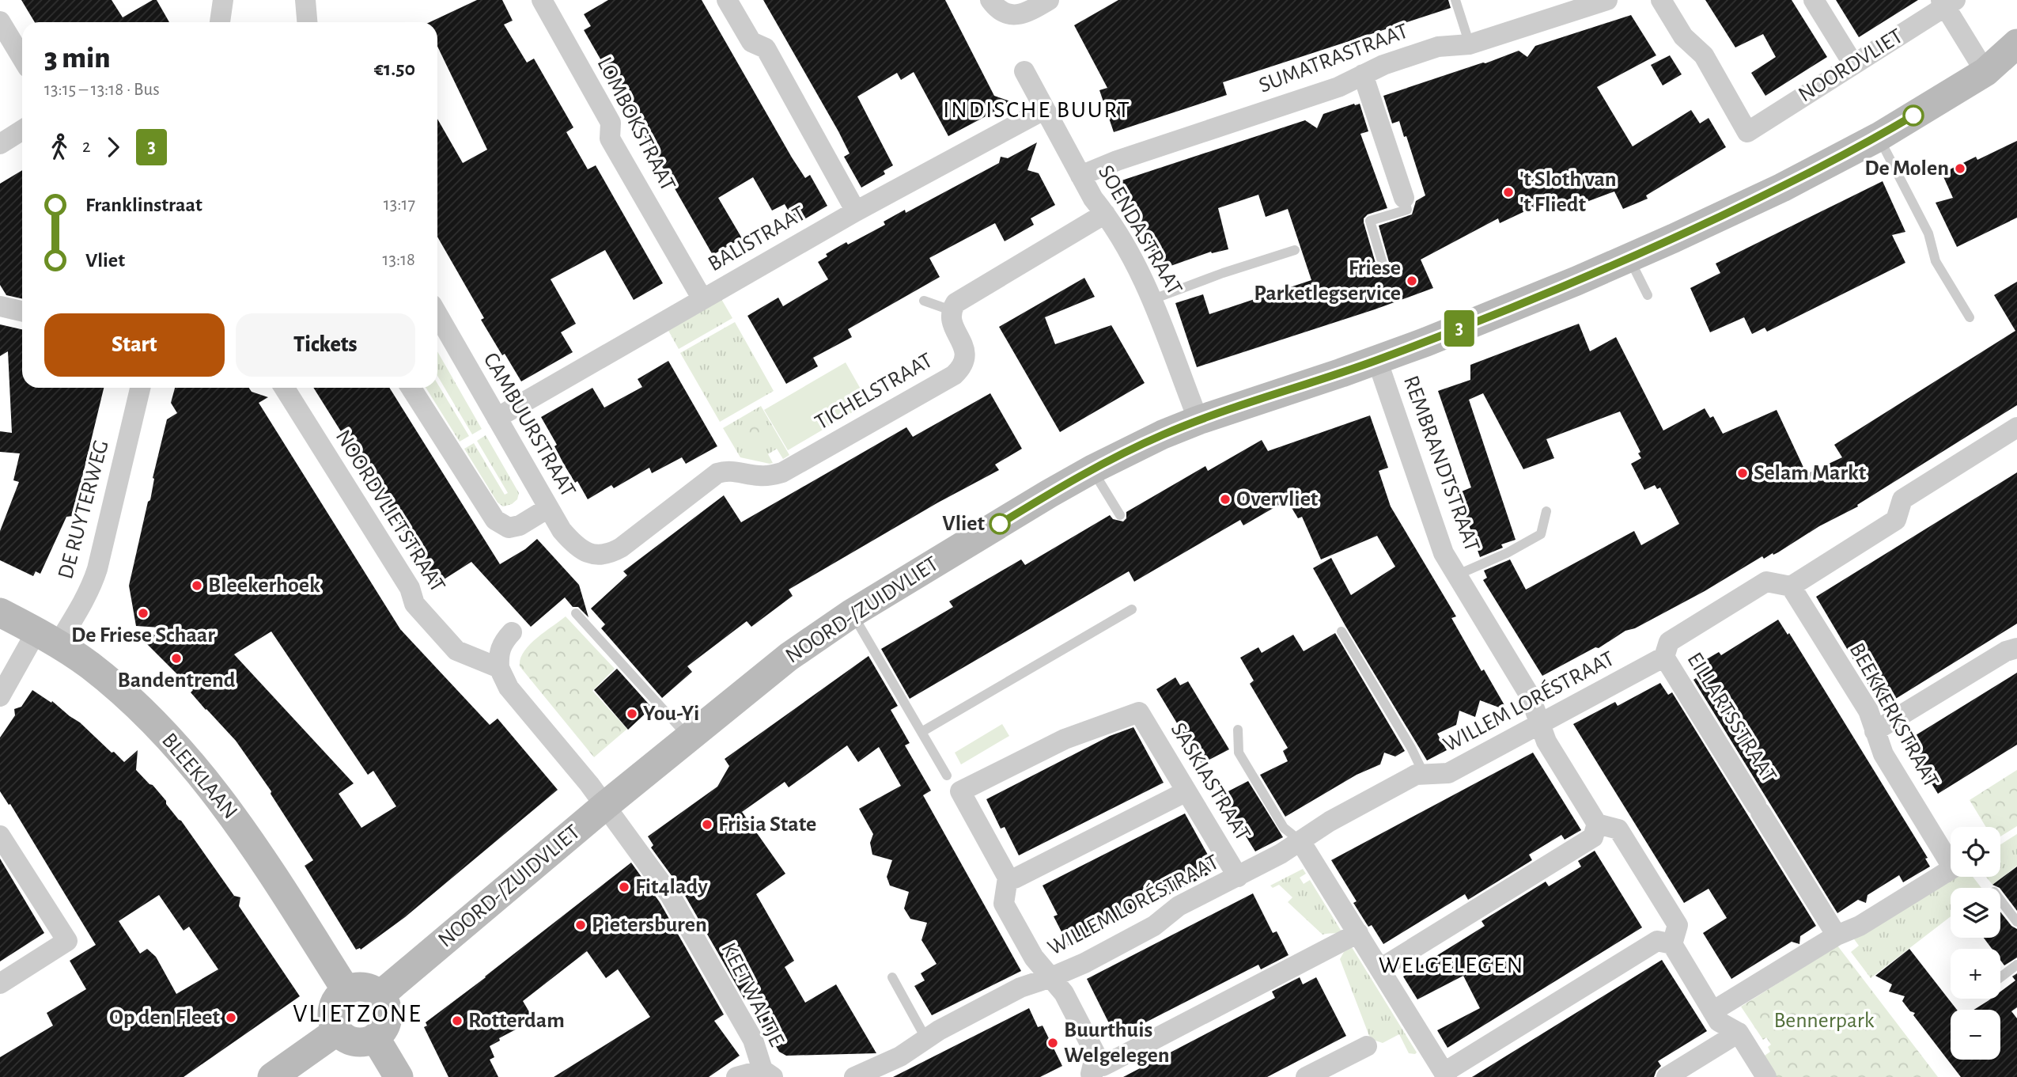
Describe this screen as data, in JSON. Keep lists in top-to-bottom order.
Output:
{
  "streets": {
    "main road": ["NOORD-/ZUIDVLIET", "BLEEKLAAN"],
    "street": [
      "SUMATRASTRAAT",
      "NOORDVLIET",
      "LOMBOKSTRAAT",
      "SOENDASTRAAT",
      "BALISTRAAT",
      "TICHELSTRAAT",
      "CAMBUURSTRAAT",
      "REMBRANDTSTRAAT",
      "DE RUYTERWEG",
      "NOORDVLIETSTRAAT",
      "WILLEM LORÉSTRAAT",
      "BEEKKERKSTRAAT",
      "EILLARTSSTRAAT",
      "SASKIASTRAAT",
      "KEETWALTJE"
    ]
  },
  "crossings": [
    ["SUMATRASTRAAT", "SOENDASTRAAT"],
    ["LOMBOKSTRAAT", "BALISTRAAT"],
    ["SOENDASTRAAT", "BALISTRAAT"],
    ["SOENDASTRAAT", "NOORD-/ZUIDVLIET"],
    ["BALISTRAAT", "CAMBUURSTRAAT"],
    ["TICHELSTRAAT", "CAMBUURSTRAAT"],
    ["REMBRANDTSTRAAT", "NOORD-/ZUIDVLIET"],
    ["REMBRANDTSTRAAT", "WILLEM LORÉSTRAAT"],
    ["DE RUYTERWEG", "BLEEKLAAN"],
    ["NOORD-/ZUIDVLIET", "BLEEKLAAN"],
    ["NOORD-/ZUIDVLIET", "KEETWALTJE"],
    ["WILLEM LORÉSTRAAT", "BEEKKERKSTRAAT"],
    ["WILLEM LORÉSTRAAT", "EILLARTSSTRAAT"],
    ["WILLEM LORÉSTRAAT", "SASKIASTRAAT"],
    ["BEEKKERKSTRAAT", "EILLARTSSTRAAT"]
  ],
  "districts": ["INDISCHE BUURT", "WELGELEGEN", "VLIETZONE"],
  "parks": ["Bennerpark"],
  "places": [
    "De Molen",
    "'t Sloth van 't Fliedt",
    "Friese Parketlegservice",
    "Selam Markt",
    "Overvliet",
    "Vliet",
    "Bleekerhoek",
    "De Friese Schaar",
    "Bandentrend",
    "You-Yi",
    "Frisia State",
    "Fit4lady",
    "Pietersburen",
    "Op den Fleet",
    "Rotterdam",
    "Buurthuis Welgelegen"
  ],
  "lines": ["bus line 3"],
  "page": {
    "on_map": "3",
    "heading": ["3 min", "13:15 – 13:18 · Bus", "€1.50"],
    "legs": ["2", "3"],
    "list": [
      {
        "name": "Franklinstraat",
        "value": "13:17"
      },
      {
        "name": "Vliet",
        "value": "13:18"
      }
    ],
    "buttons": ["Start", "Tickets"],
    "map_buttons": ["+", "−"]
  }
}
